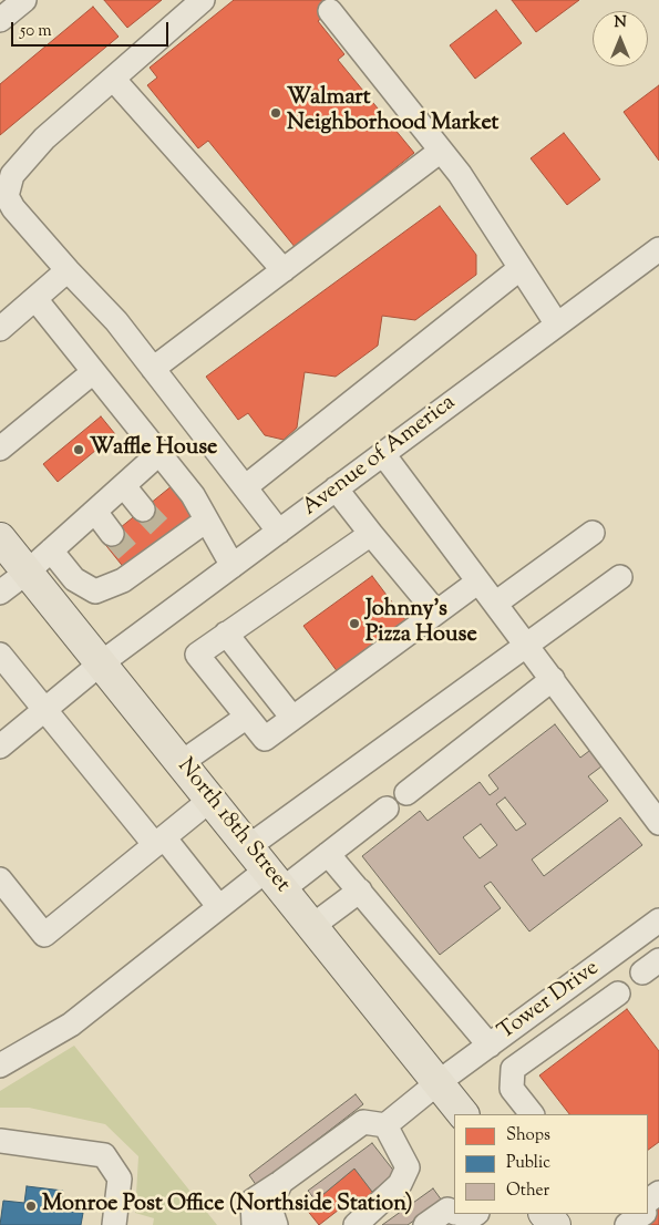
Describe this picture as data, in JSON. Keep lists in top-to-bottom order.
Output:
{
  "streets": {
    "main road": ["North 18th Street"],
    "street": ["Avenue of America", "Tower Drive"]
  },
  "crossings": [
    ["Avenue of America", "North 18th Street"],
    ["North 18th Street", "Tower Drive"]
  ],
  "places": [
    "Walmart Neighborhood Market",
    "Waffle House",
    "Johnny's Pizza House",
    "Monroe Post Office (Northside Station)"
  ],
  "legend": ["Shops", "Public", "Other"],
  "scale_bar": "50 m",
  "north": "top"
}
